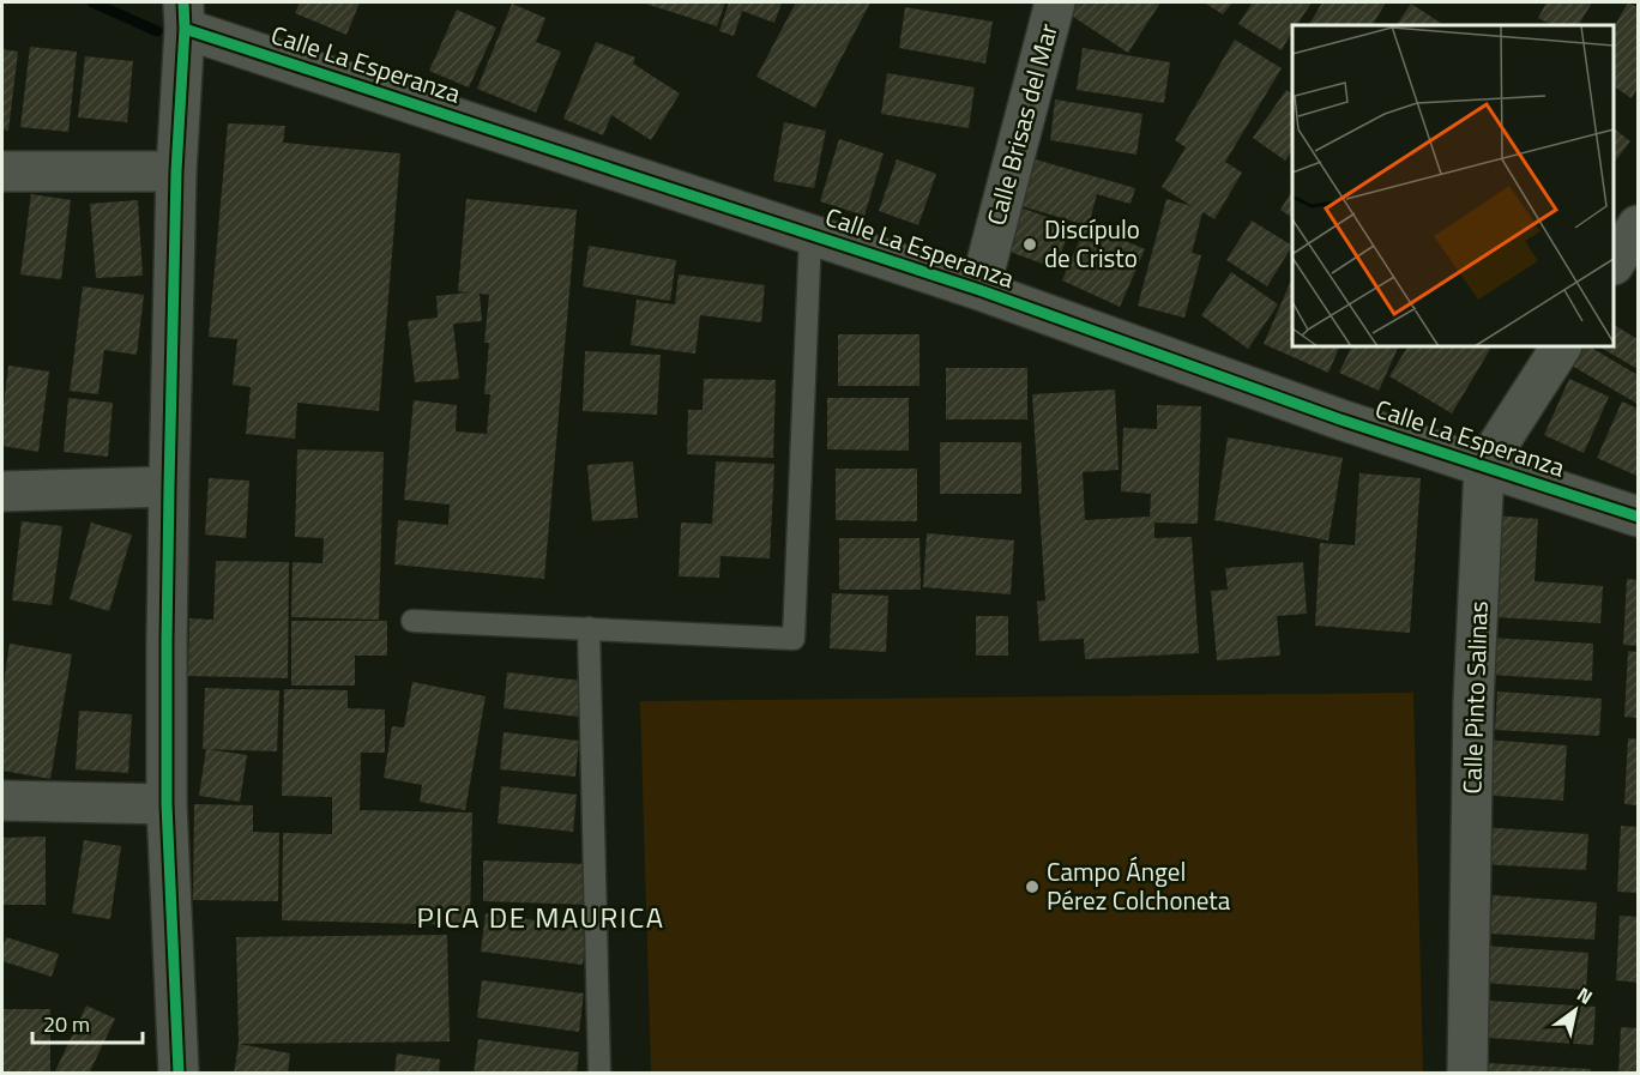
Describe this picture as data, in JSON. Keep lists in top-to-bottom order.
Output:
{
  "streets": {
    "street": ["Calle La Esperanza", "Calle Brisas del Mar", "Calle Pinto Salinas"]
  },
  "crossings": [
    ["Calle La Esperanza", "Calle Brisas del Mar"],
    ["Calle La Esperanza", "Calle Pinto Salinas"]
  ],
  "districts": ["PICA DE MAURICA"],
  "places": ["Discípulo de Cristo", "Campo Ángel Pérez Colchoneta"],
  "scale_bar": "20 m",
  "north": "top right"
}
